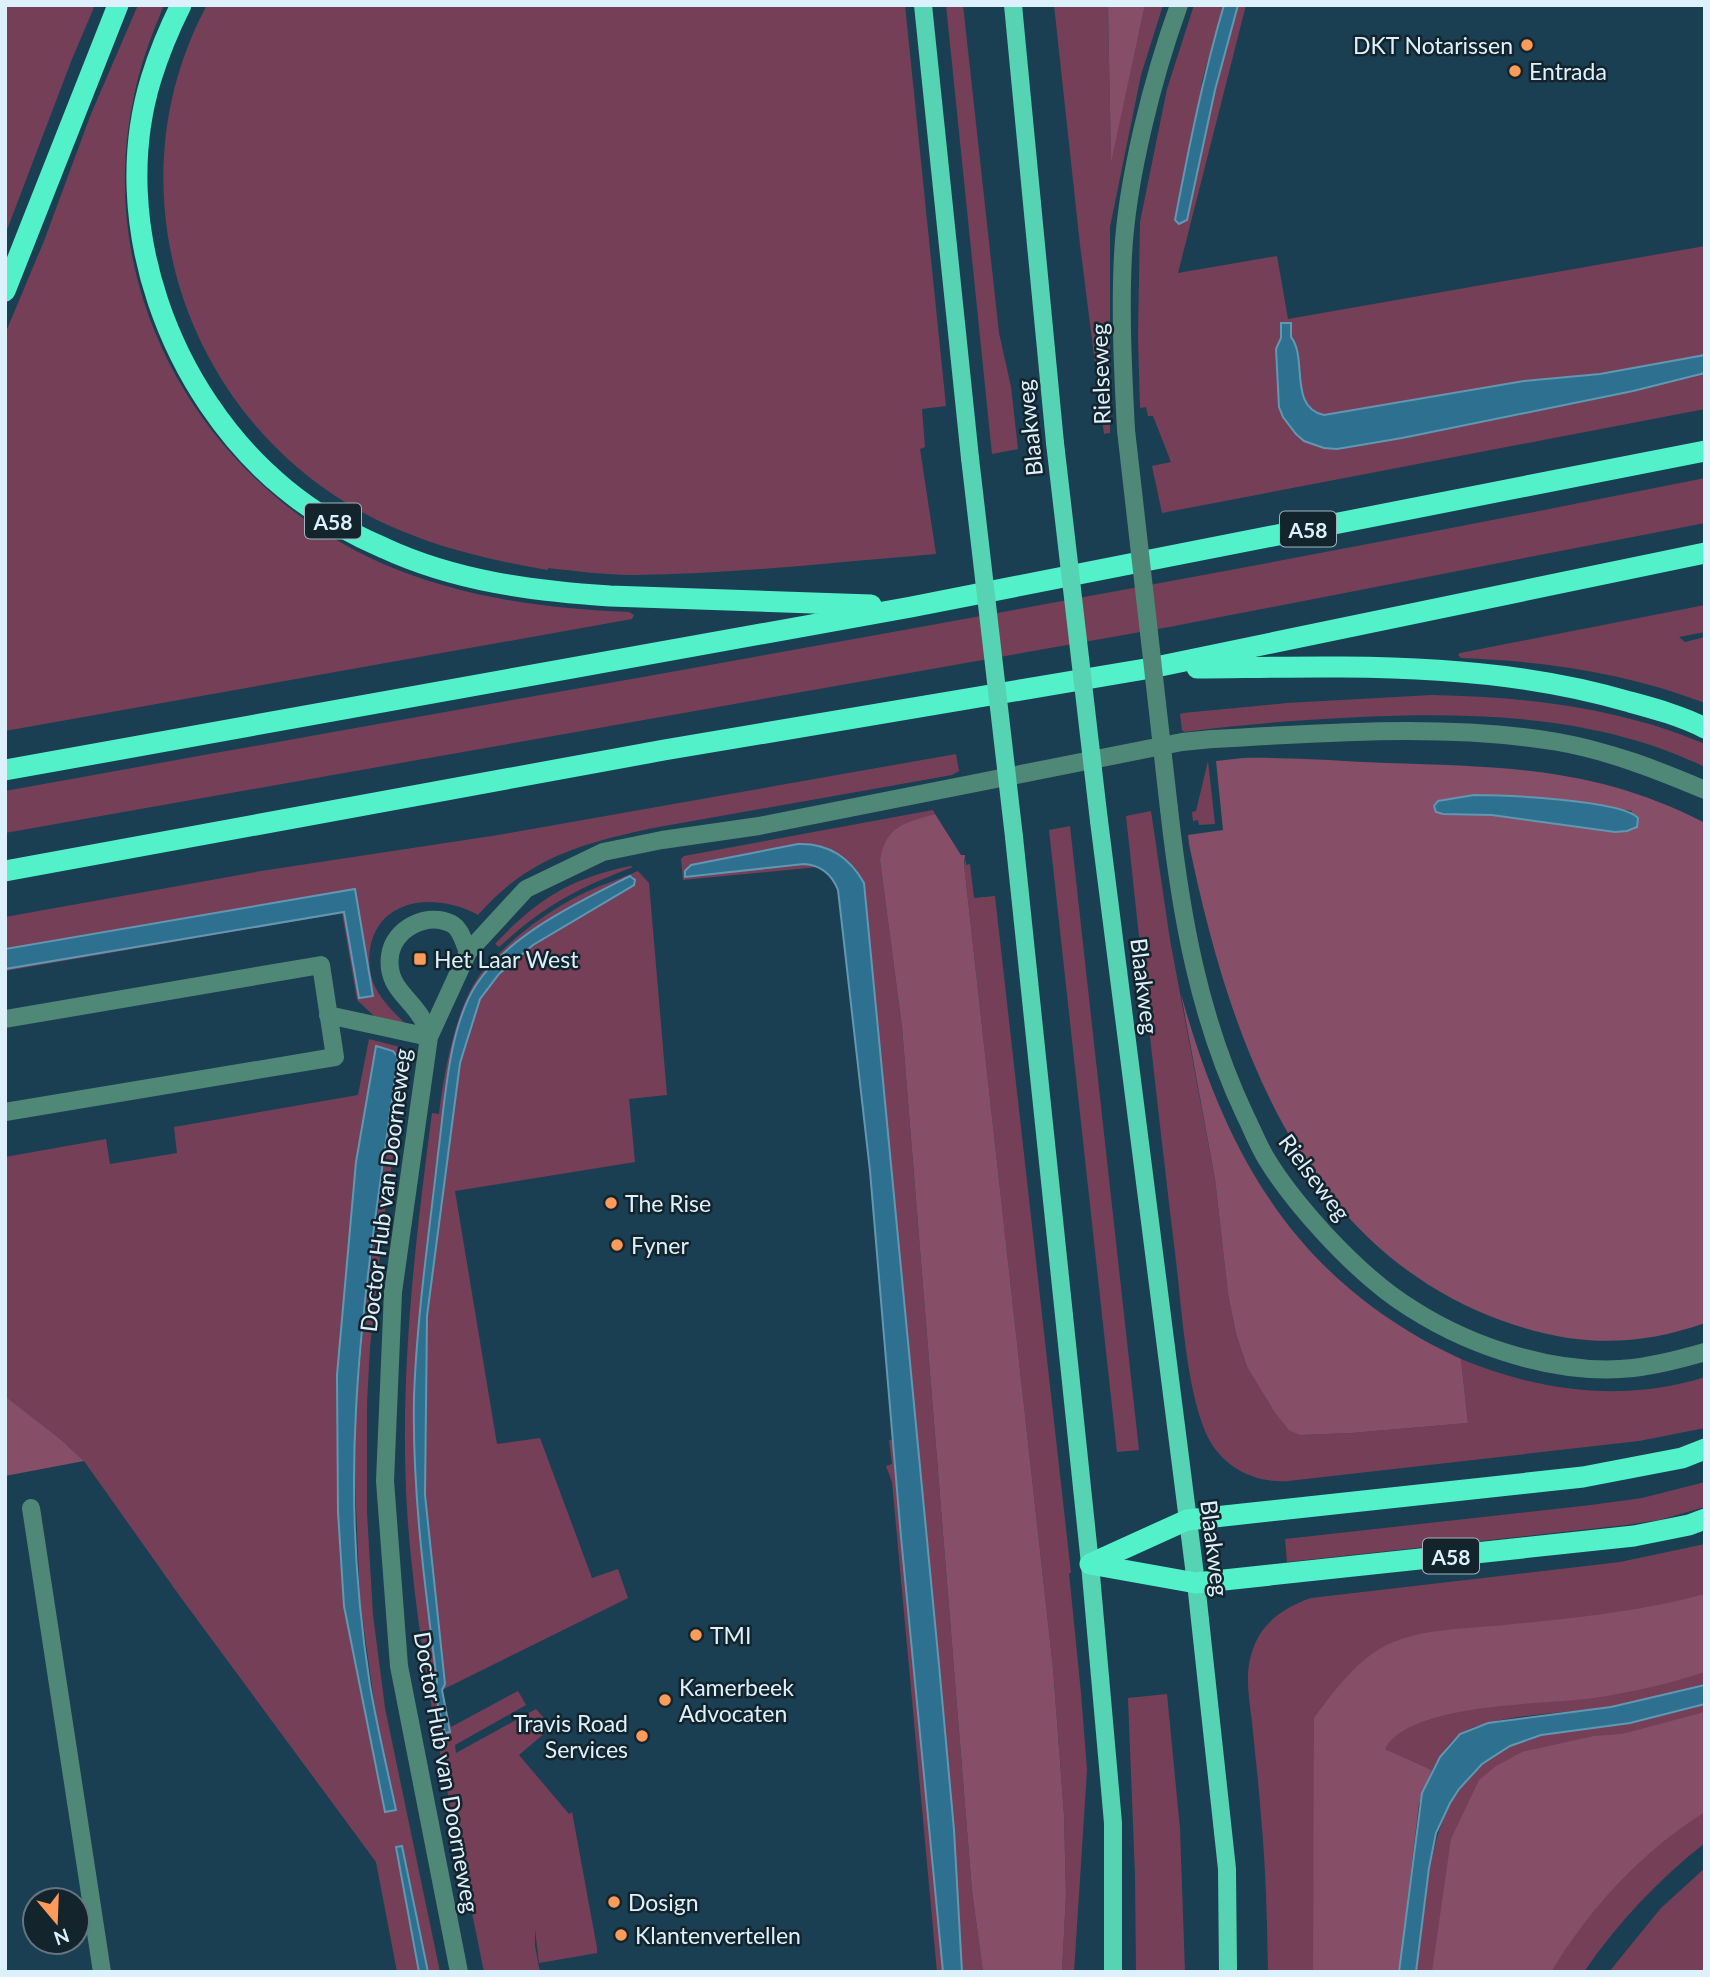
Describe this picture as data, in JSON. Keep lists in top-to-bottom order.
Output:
{
  "streets": {
    "highway": ["A58"],
    "main road": ["Blaakweg"],
    "street": ["Rielseweg", "Doctor Hub van Doorneweg"]
  },
  "crossings": [
    ["Blaakweg", "A58"]
  ],
  "places": {
    "other": [
      "DKT Notarissen",
      "Entrada",
      "The Rise",
      "Fyner",
      "TMI",
      "Kamerbeek Advocaten",
      "Travis Road Services",
      "Dosign",
      "Klantenvertellen"
    ],
    "transit": ["Het Laar West"]
  },
  "north": "bottom"
}
